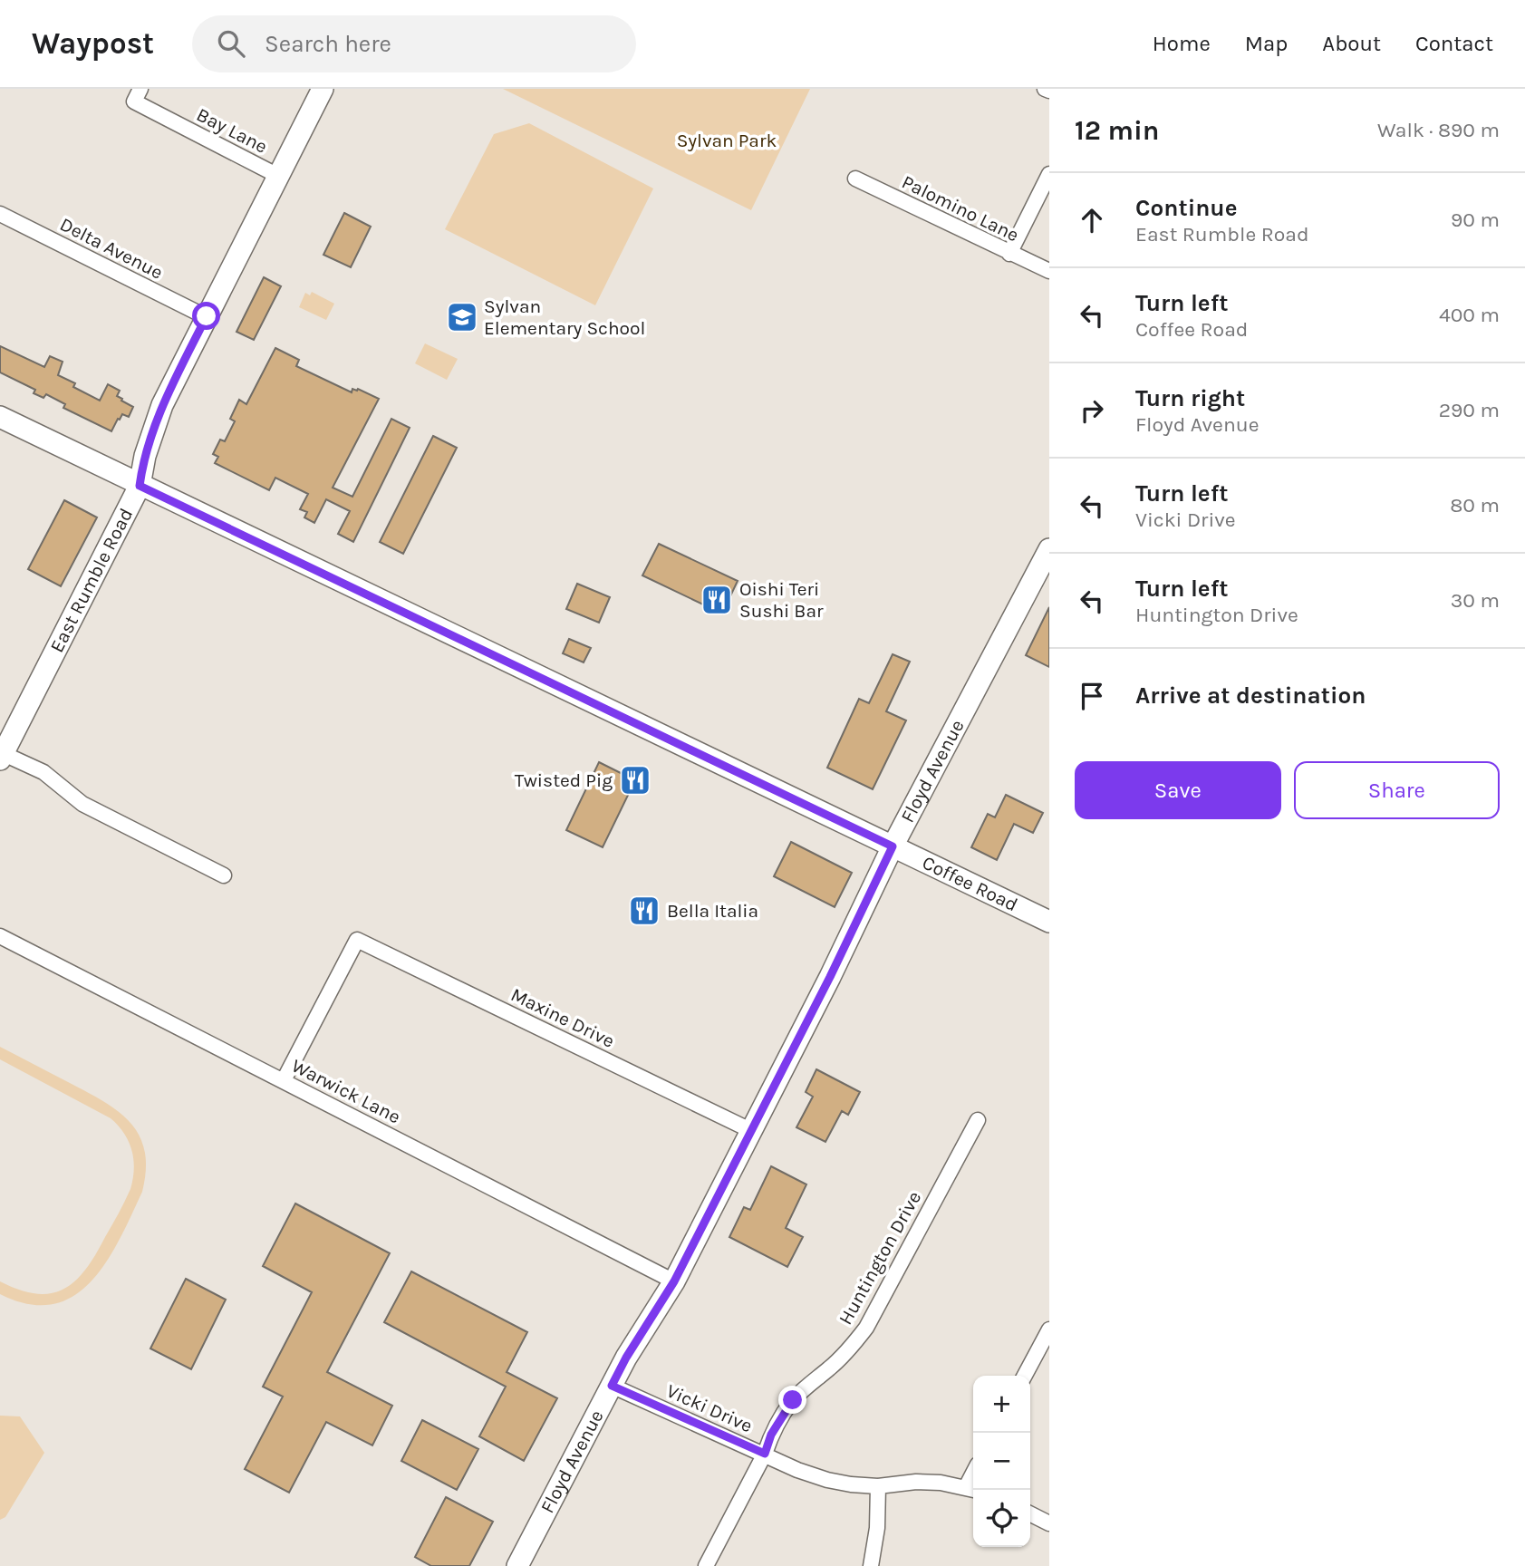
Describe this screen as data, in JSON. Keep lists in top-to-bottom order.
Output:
{
  "streets": {
    "street": [
      "Bay Lane",
      "Palomino Lane",
      "Delta Avenue",
      "East Rumble Road",
      "Floyd Avenue",
      "Coffee Road",
      "Maxine Drive",
      "Warwick Lane",
      "Huntington Drive",
      "Vicki Drive"
    ]
  },
  "crossings": [
    ["Bay Lane", "East Rumble Road"],
    ["Delta Avenue", "East Rumble Road"],
    ["East Rumble Road", "Coffee Road"],
    ["Floyd Avenue", "Coffee Road"],
    ["Floyd Avenue", "Maxine Drive"],
    ["Floyd Avenue", "Warwick Lane"],
    ["Floyd Avenue", "Vicki Drive"],
    ["Maxine Drive", "Warwick Lane"],
    ["Huntington Drive", "Vicki Drive"]
  ],
  "parks": ["Sylvan Park"],
  "places": {
    "school or university": ["Sylvan Elementary School"],
    "restaurant": ["Oishi Teri Sushi Bar", "Twisted Pig", "Bella Italia"]
  },
  "page": {
    "header": "Waypost",
    "search": "Search here",
    "nav": [
      "Home",
      "Map",
      "About",
      "Contact"
    ],
    "heading": ["12 min", "Walk · 890 m"],
    "list": [
      ["Continue", "East Rumble Road", "90 m"],
      ["Turn left", "Coffee Road", "400 m"],
      ["Turn right", "Floyd Avenue", "290 m"],
      ["Turn left", "Vicki Drive", "80 m"],
      ["Turn left", "Huntington Drive", "30 m"],
      "Arrive at destination"
    ],
    "buttons": ["Save", "Share"],
    "map_buttons": ["+", "−"]
  }
}
